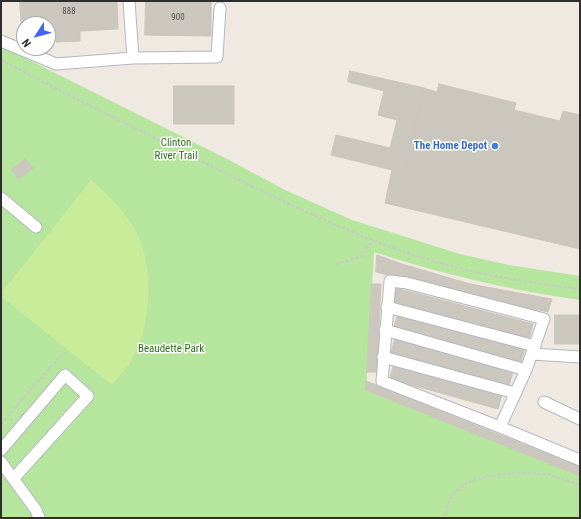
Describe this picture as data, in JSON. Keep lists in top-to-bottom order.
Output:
{
  "parks": ["Clinton River Trail", "Beaudette Park"],
  "places": ["The Home Depot"],
  "house_numbers": ["888", "900"],
  "north": "bottom left"
}
